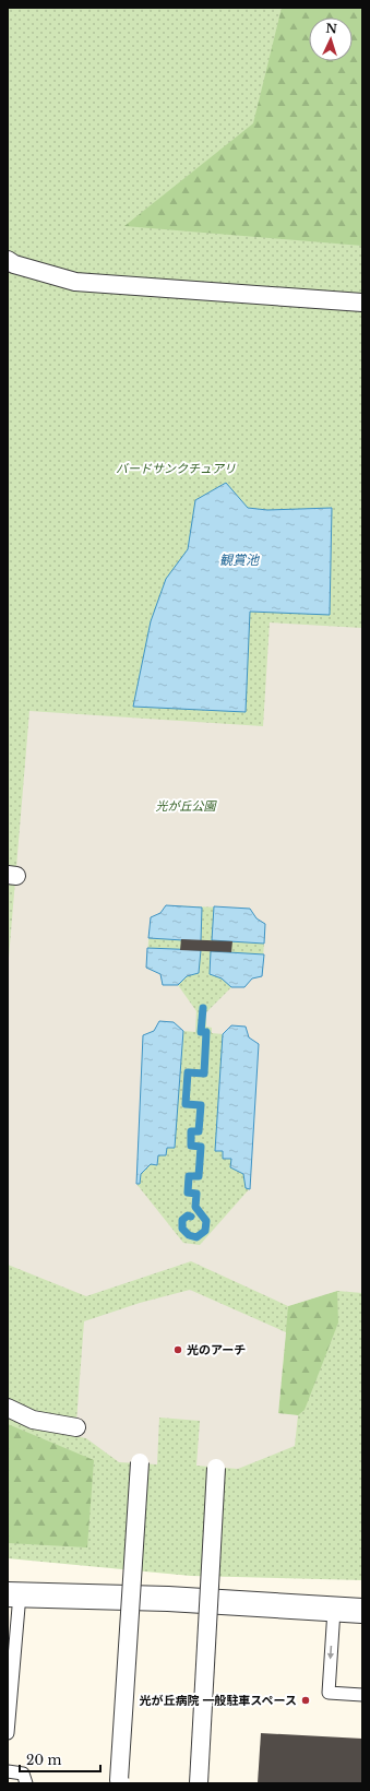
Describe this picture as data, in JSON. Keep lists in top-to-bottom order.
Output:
{
  "water": ["観賞池"],
  "parks": ["バードサンクチュアリ", "光が丘公園"],
  "places": ["光のアーチ", "光が丘病院 一般駐車スペース"],
  "scale_bar": "20 m",
  "north": "top"
}
